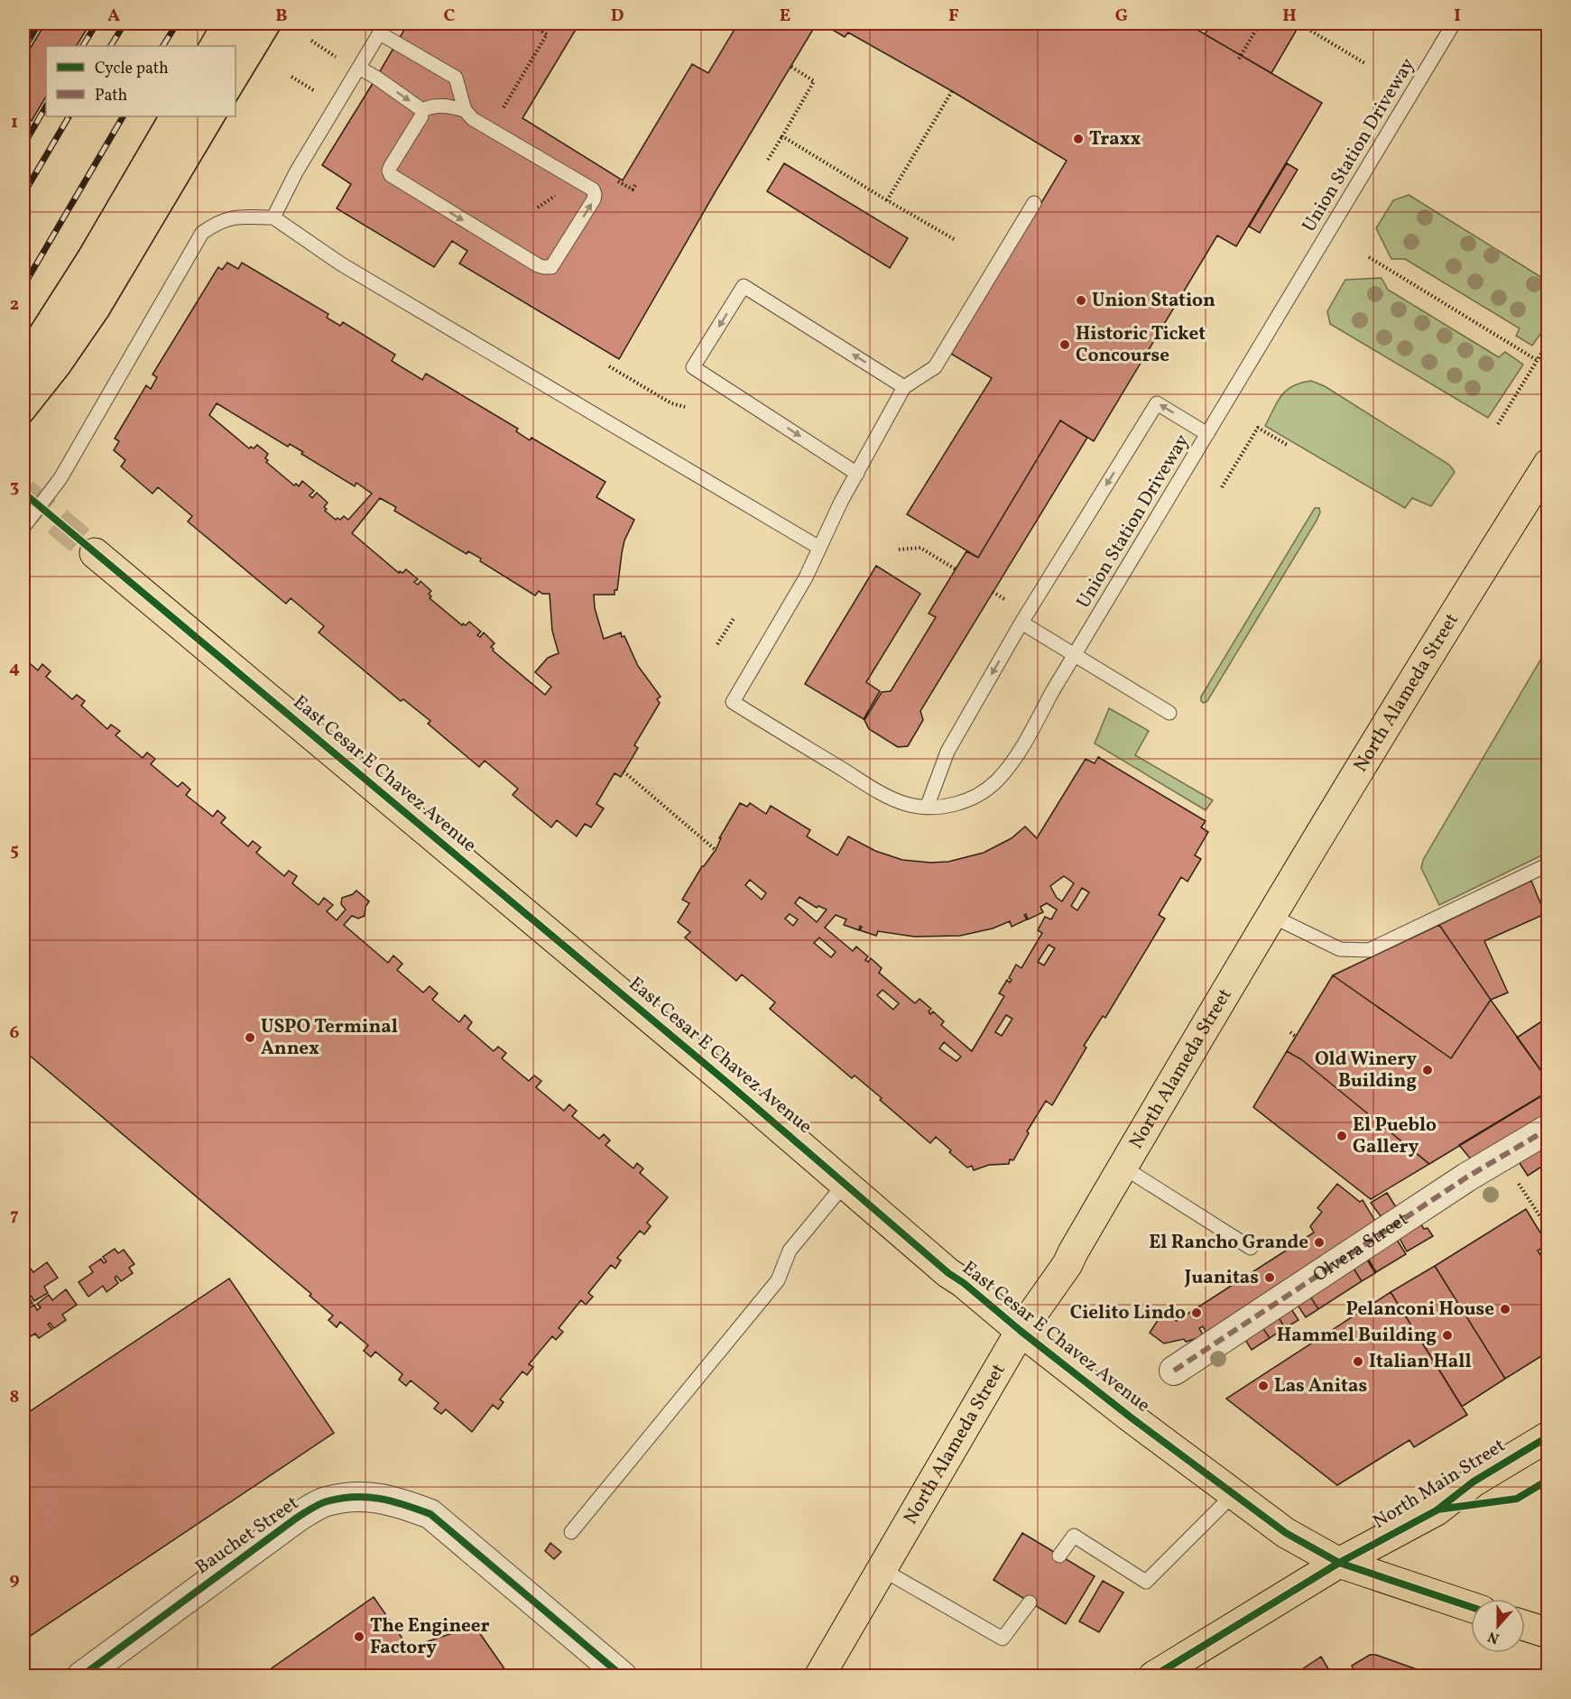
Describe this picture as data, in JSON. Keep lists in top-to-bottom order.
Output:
{
  "streets": {
    "main road": ["North Alameda Street", "East Cesar E Chavez Avenue", "North Main Street"],
    "street": ["Olvera Street", "Bauchet Street"],
    "lane": ["Union Station Driveway"]
  },
  "crossings": [
    ["North Alameda Street", "East Cesar E Chavez Avenue"],
    ["East Cesar E Chavez Avenue", "North Main Street"]
  ],
  "places": [
    "Traxx",
    "Union Station",
    "Historic Ticket Concourse",
    "USPO Terminal Annex",
    "Old Winery Building",
    "El Pueblo Gallery",
    "El Rancho Grande",
    "Juanitas",
    "Pelanconi House",
    "Cielito Lindo",
    "Hammel Building",
    "Italian Hall",
    "Las Anitas",
    "The Engineer Factory"
  ],
  "legend": ["Cycle path", "Path"],
  "north": "bottom",
  "grid": {
    "columns": [
      "A",
      "B",
      "C",
      "D",
      "E",
      "F",
      "G",
      "H",
      "I"
    ],
    "rows": [
      "1",
      "2",
      "3",
      "4",
      "5",
      "6",
      "7",
      "8",
      "9"
    ]
  }
}
